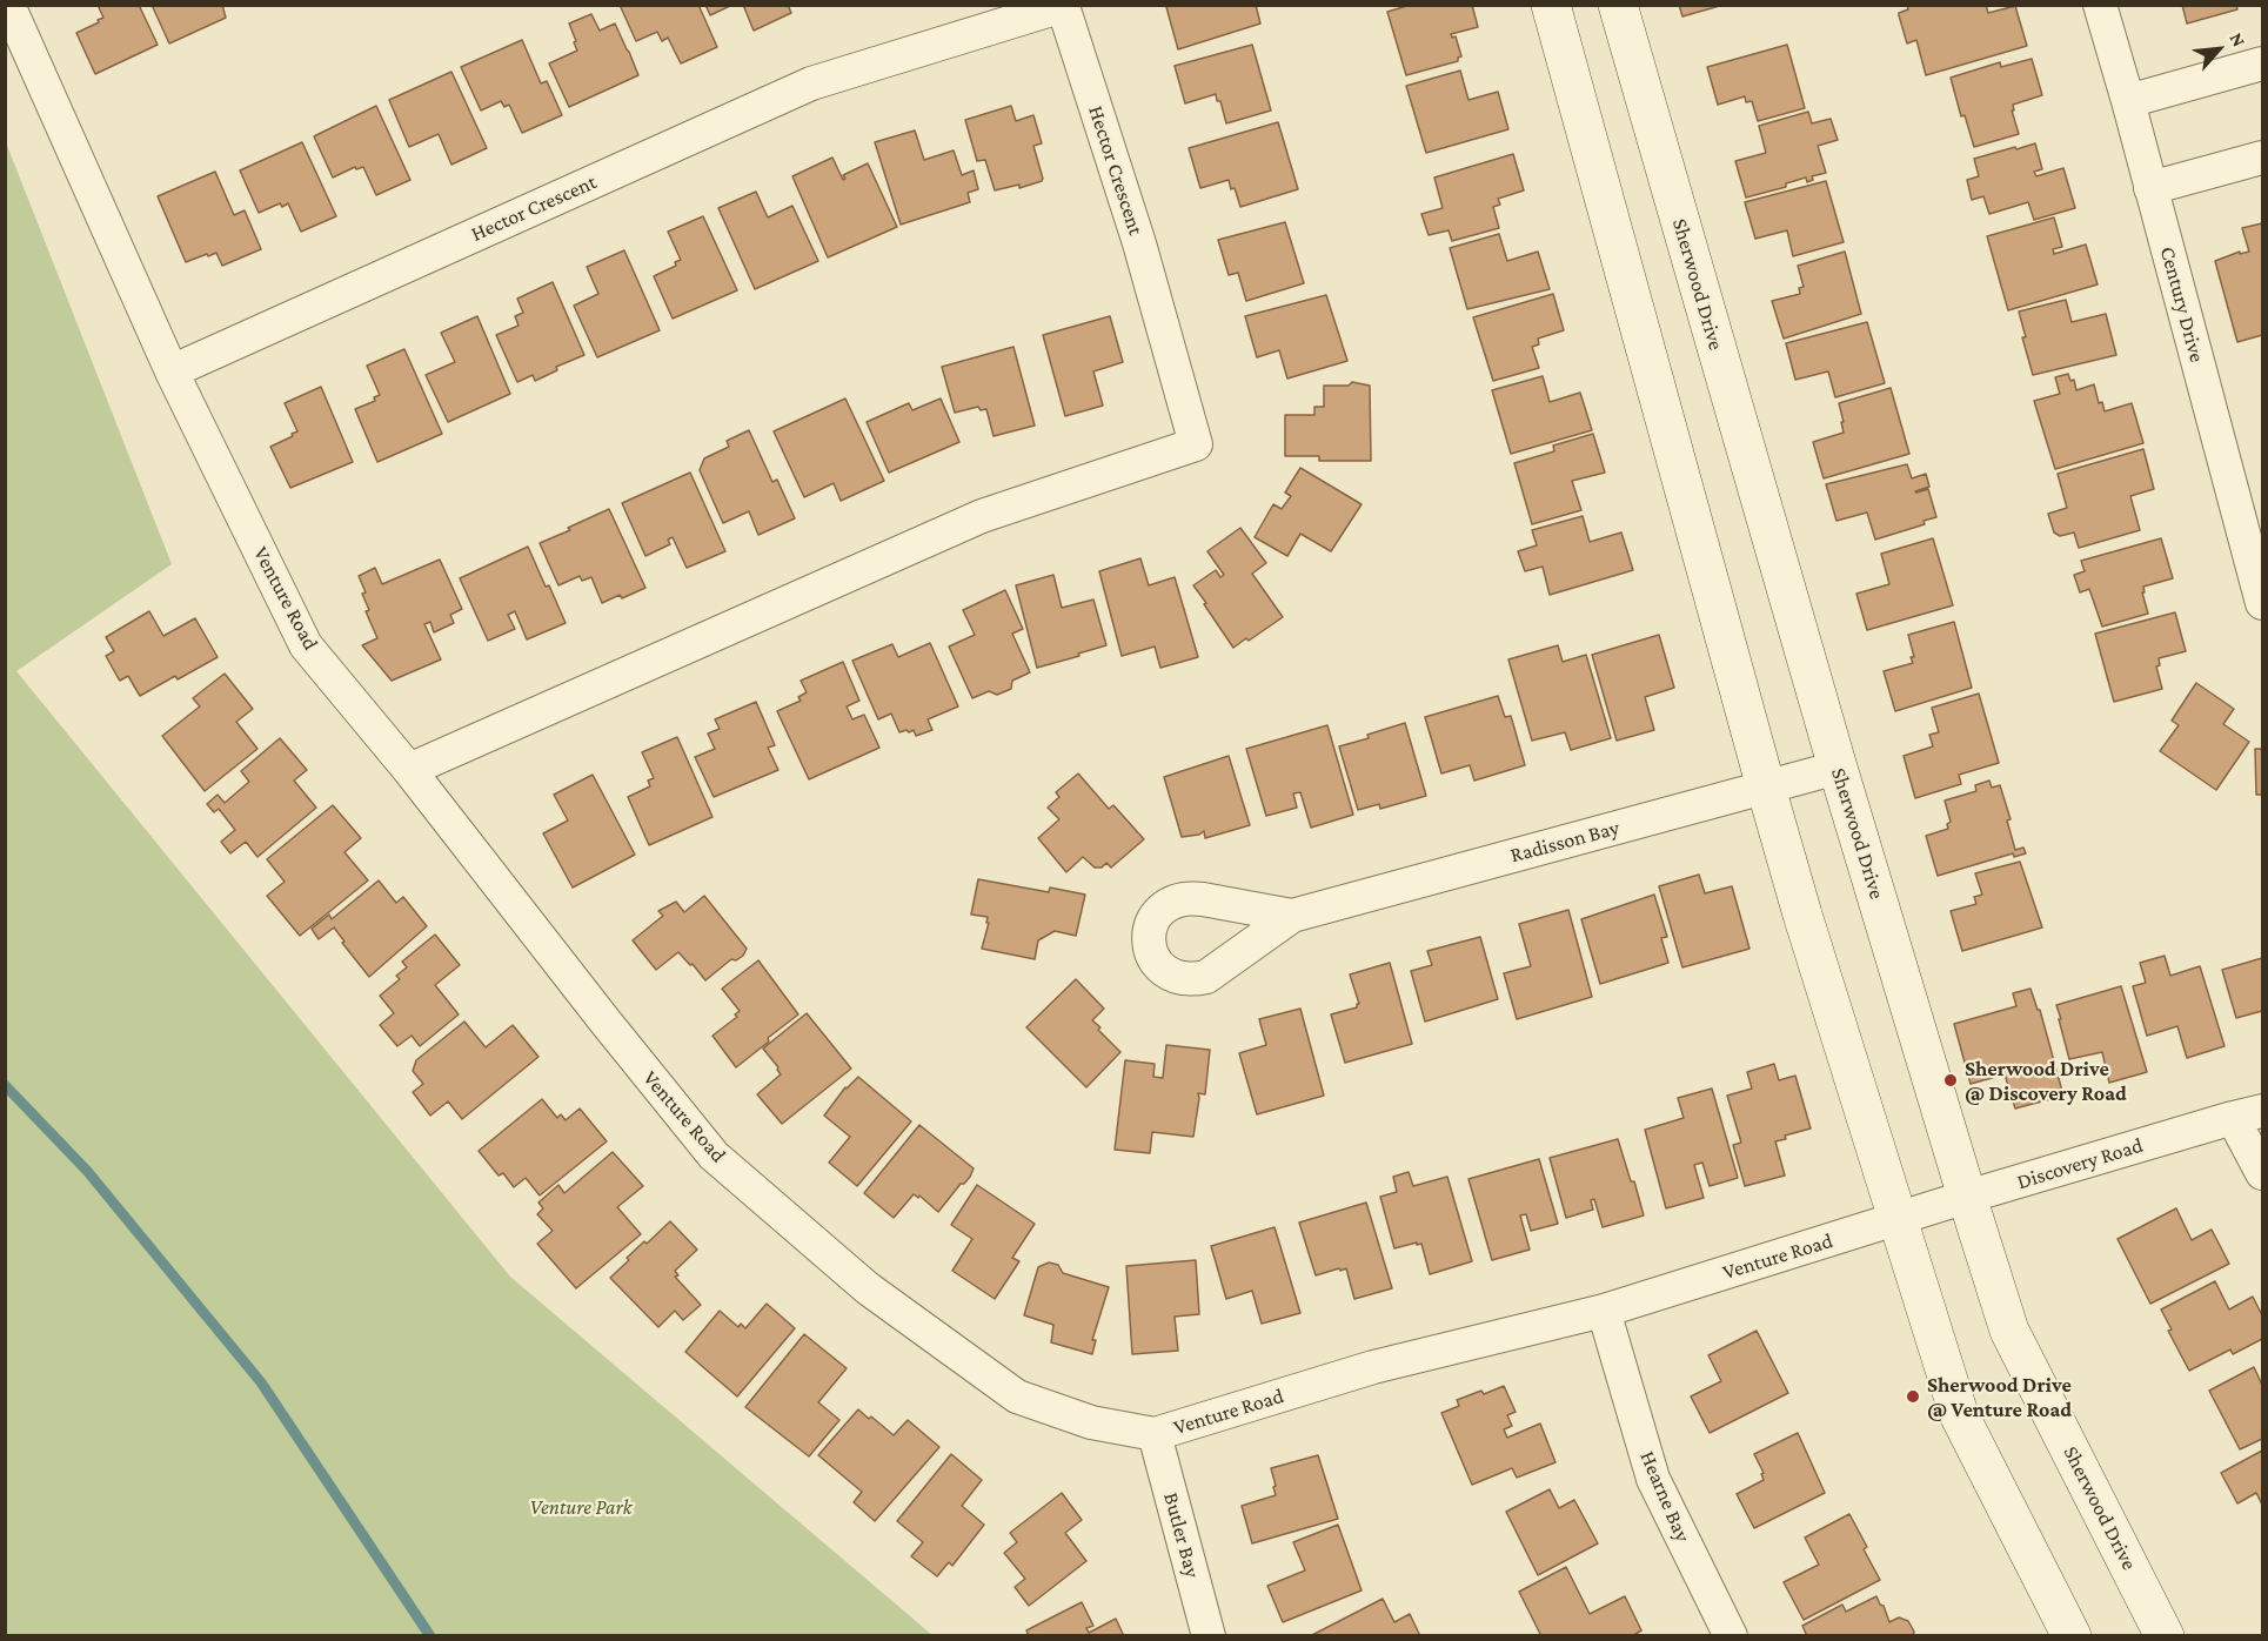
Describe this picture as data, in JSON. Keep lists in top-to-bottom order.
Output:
{
  "streets": {
    "street": [
      "Hector Crescent",
      "Sherwood Drive",
      "Century Drive",
      "Venture Road",
      "Radisson Bay",
      "Discovery Road",
      "Hearne Bay",
      "Butler Bay"
    ]
  },
  "crossings": [
    ["Hector Crescent", "Venture Road"],
    ["Sherwood Drive", "Radisson Bay"],
    ["Sherwood Drive", "Discovery Road"],
    ["Venture Road", "Discovery Road"],
    ["Venture Road", "Hearne Bay"],
    ["Venture Road", "Butler Bay"]
  ],
  "parks": ["Venture Park"],
  "places": ["Sherwood Drive @ Discovery Road", "Sherwood Drive @ Venture Road"],
  "north": "top right"
}
